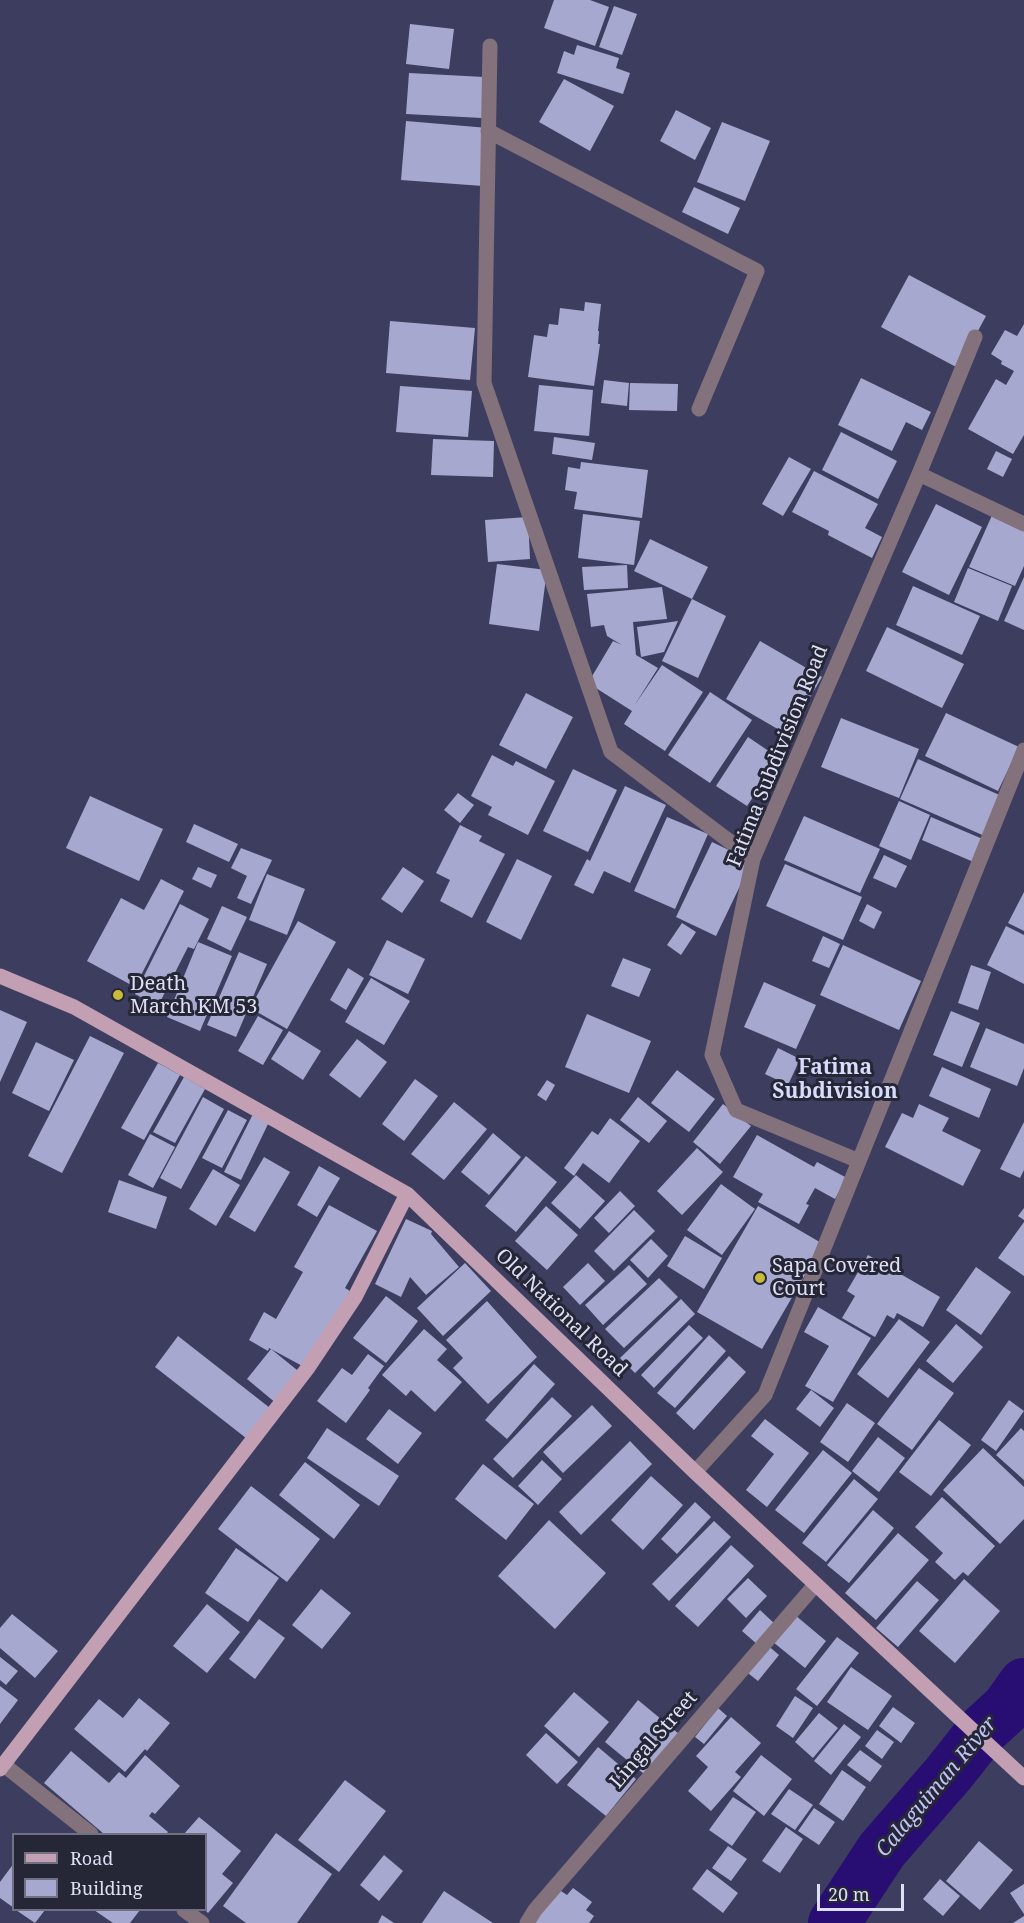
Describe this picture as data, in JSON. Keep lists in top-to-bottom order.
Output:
{
  "streets": {
    "main road": ["Old National Road"],
    "street": ["Fatima Subdivision Road", "Lingal Street"]
  },
  "crossings": [
    ["Old National Road", "Lingal Street"]
  ],
  "districts": ["Fatima Subdivision"],
  "water": ["Calaguiman River"],
  "places": ["Death March KM 53", "Sapa Covered Court"],
  "legend": ["Road", "Building"],
  "scale_bar": "20 m"
}
